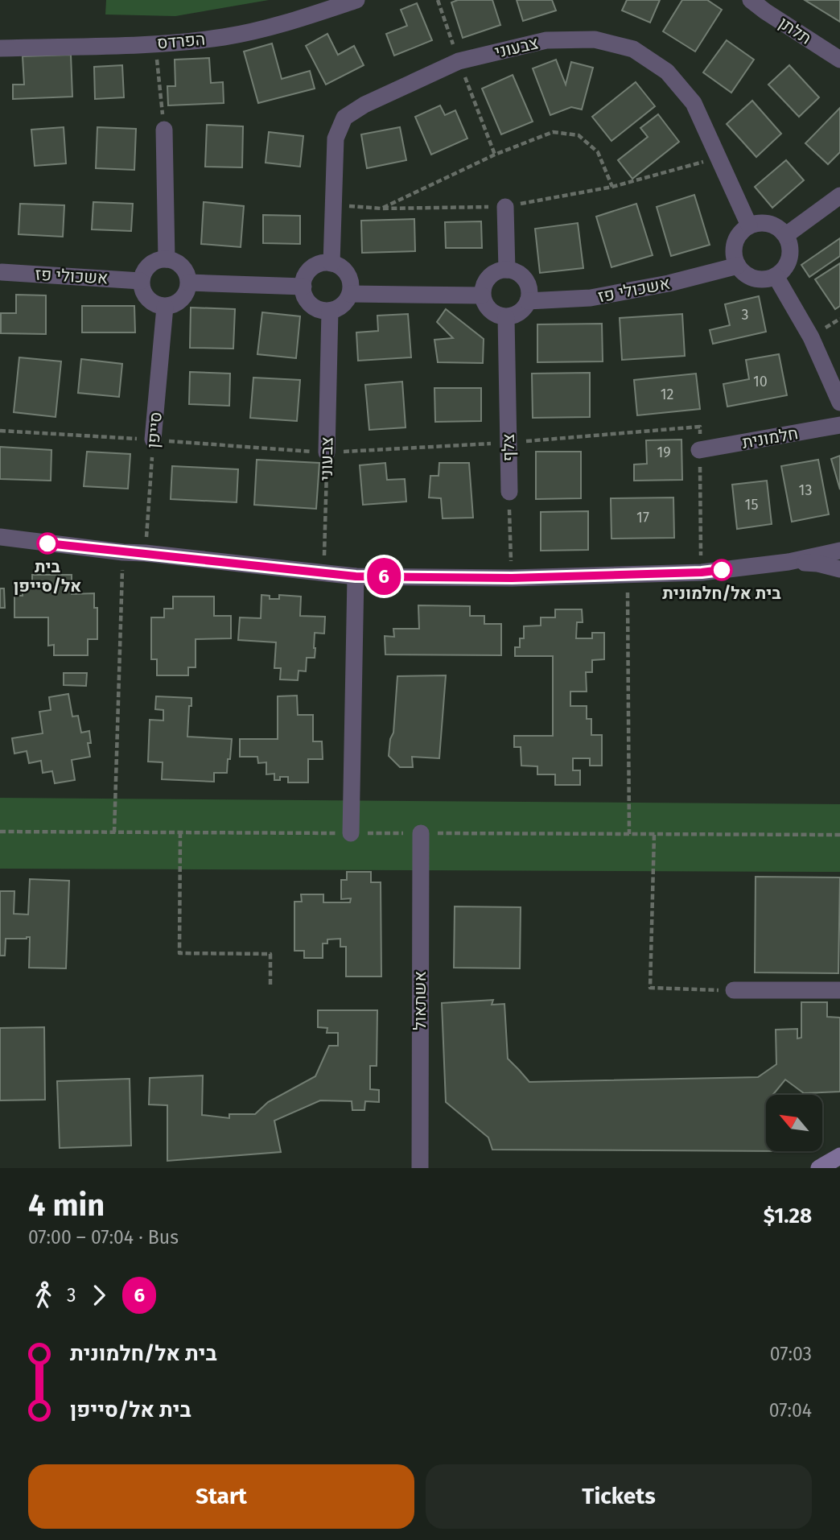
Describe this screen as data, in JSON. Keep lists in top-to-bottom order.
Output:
{
  "streets": {
    "street": [
      "תלתן",
      "הפרדס",
      "צבעוני",
      "אשכולי פז",
      "סייפן",
      "חלמונית",
      "צלף",
      "אשתאול"
    ]
  },
  "crossings": [
    ["צבעוני", "אשכולי פז"],
    ["אשכולי פז", "סייפן"],
    ["אשכולי פז", "צלף"]
  ],
  "places": ["בית אל/סייפן", "בית אל/חלמונית"],
  "lines": ["bus line 6"],
  "house_numbers": [
    "3",
    "10",
    "12",
    "19",
    "13",
    "15",
    "17"
  ],
  "north": "top left",
  "page": {
    "on_map": "6",
    "heading": ["4 min", "07:00 – 07:04 · Bus", "$1.28"],
    "legs": ["3", "6"],
    "list": [
      {
        "name": "בית אל/חלמונית",
        "value": "07:03"
      },
      {
        "name": "בית אל/סייפן",
        "value": "07:04"
      }
    ],
    "buttons": ["Start", "Tickets"]
  }
}
